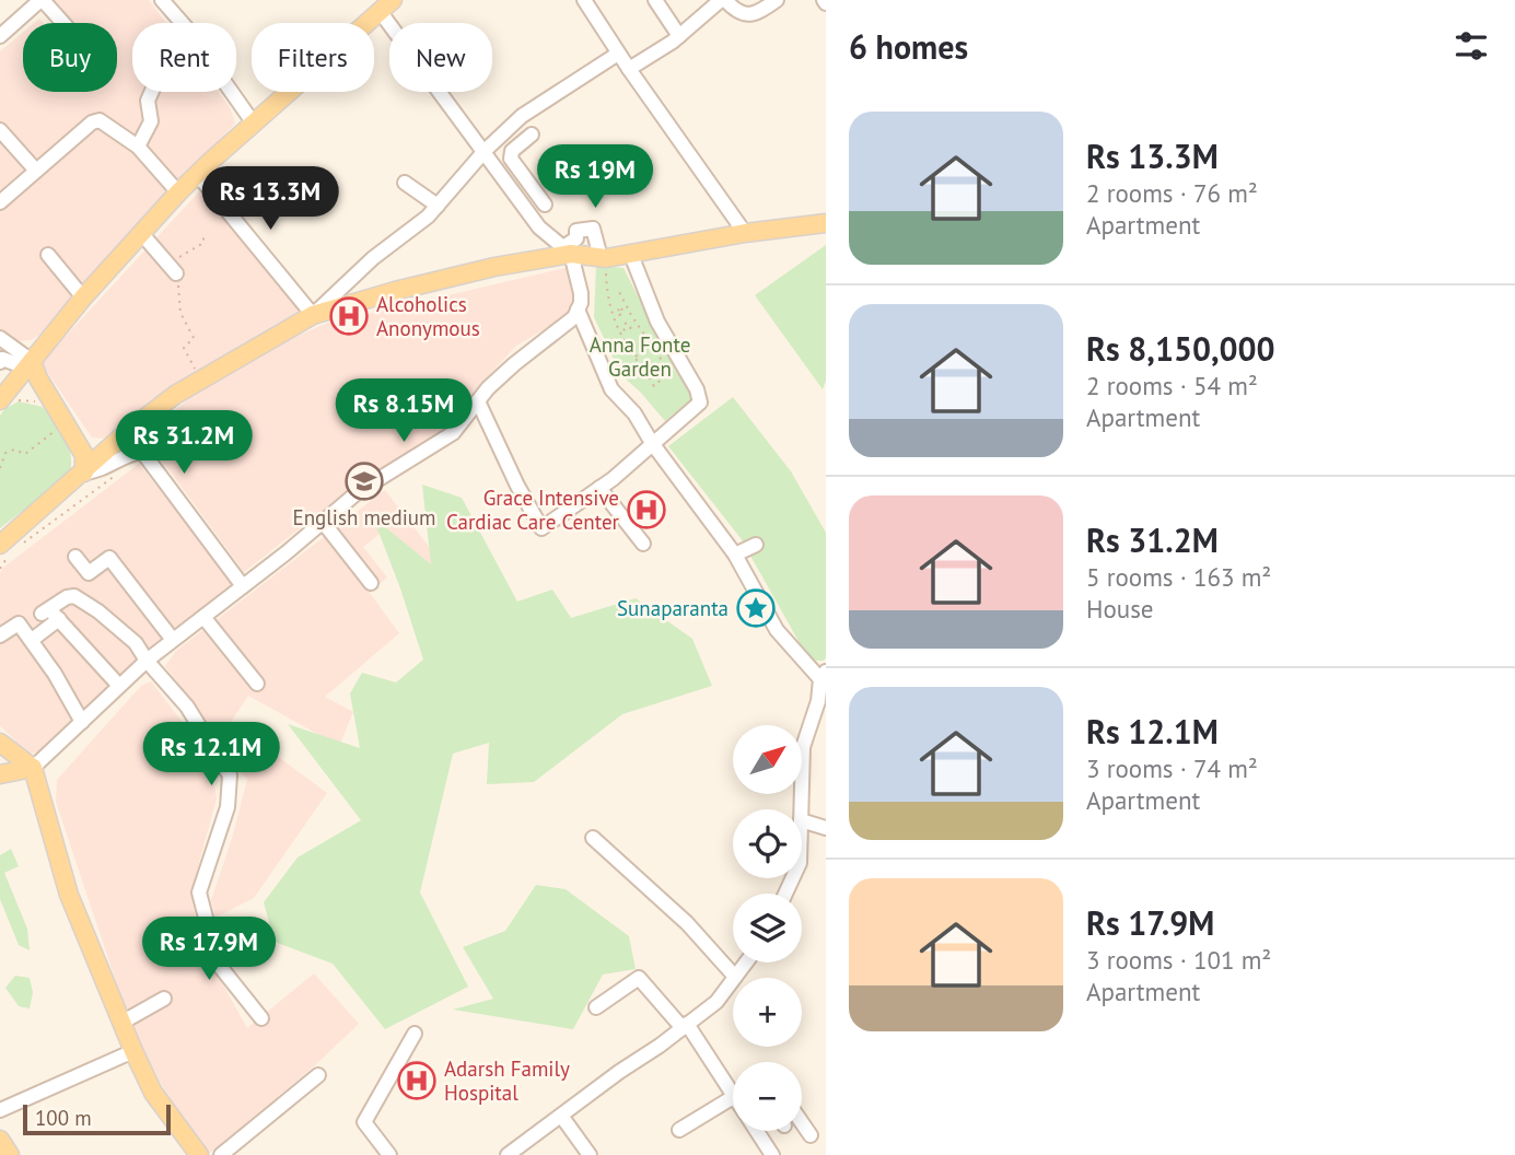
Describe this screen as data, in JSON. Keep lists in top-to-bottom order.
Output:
{
  "parks": ["Anna Fonte Garden"],
  "places": {
    "hospital": ["Alcoholics Anonymous", "Grace Intensive Cardiac Care Center", "Adarsh Family Hospital"],
    "school or university": ["English medium"],
    "place": ["Sunaparanta"]
  },
  "scale_bar": "100 m",
  "north": "top right",
  "page": {
    "heading": "6 homes",
    "chip": [
      "Buy",
      "Rent",
      "Filters",
      "New"
    ],
    "list": [
      {
        "name": "Rs 13.3M",
        "note": "2 rooms · 76 m² · Apartment"
      },
      {
        "name": "Rs 8,150,000",
        "note": "2 rooms · 54 m² · Apartment"
      },
      {
        "name": "Rs 31.2M",
        "note": "5 rooms · 163 m² · House"
      },
      {
        "name": "Rs 12.1M",
        "note": "3 rooms · 74 m² · Apartment"
      },
      {
        "name": "Rs 17.9M",
        "note": "3 rooms · 101 m² · Apartment"
      }
    ],
    "price": [
      "Rs 19M",
      "Rs 13.3M",
      "Rs 8.15M",
      "Rs 31.2M",
      "Rs 12.1M",
      "Rs 17.9M"
    ],
    "map_buttons": ["+", "−"],
    "scale": "100 m"
  }
}
